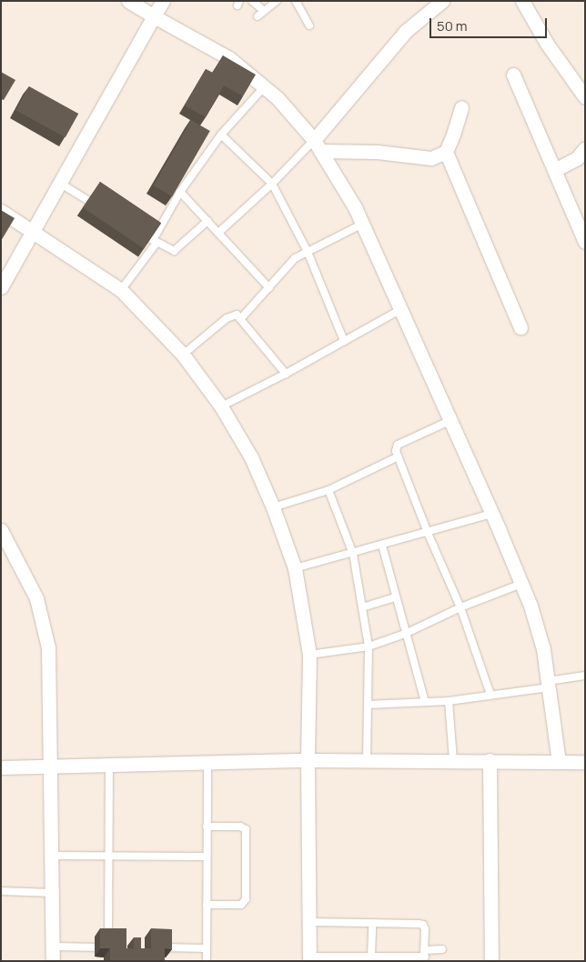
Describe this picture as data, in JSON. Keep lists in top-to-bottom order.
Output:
{
  "scale_bar": "50 m"
}
